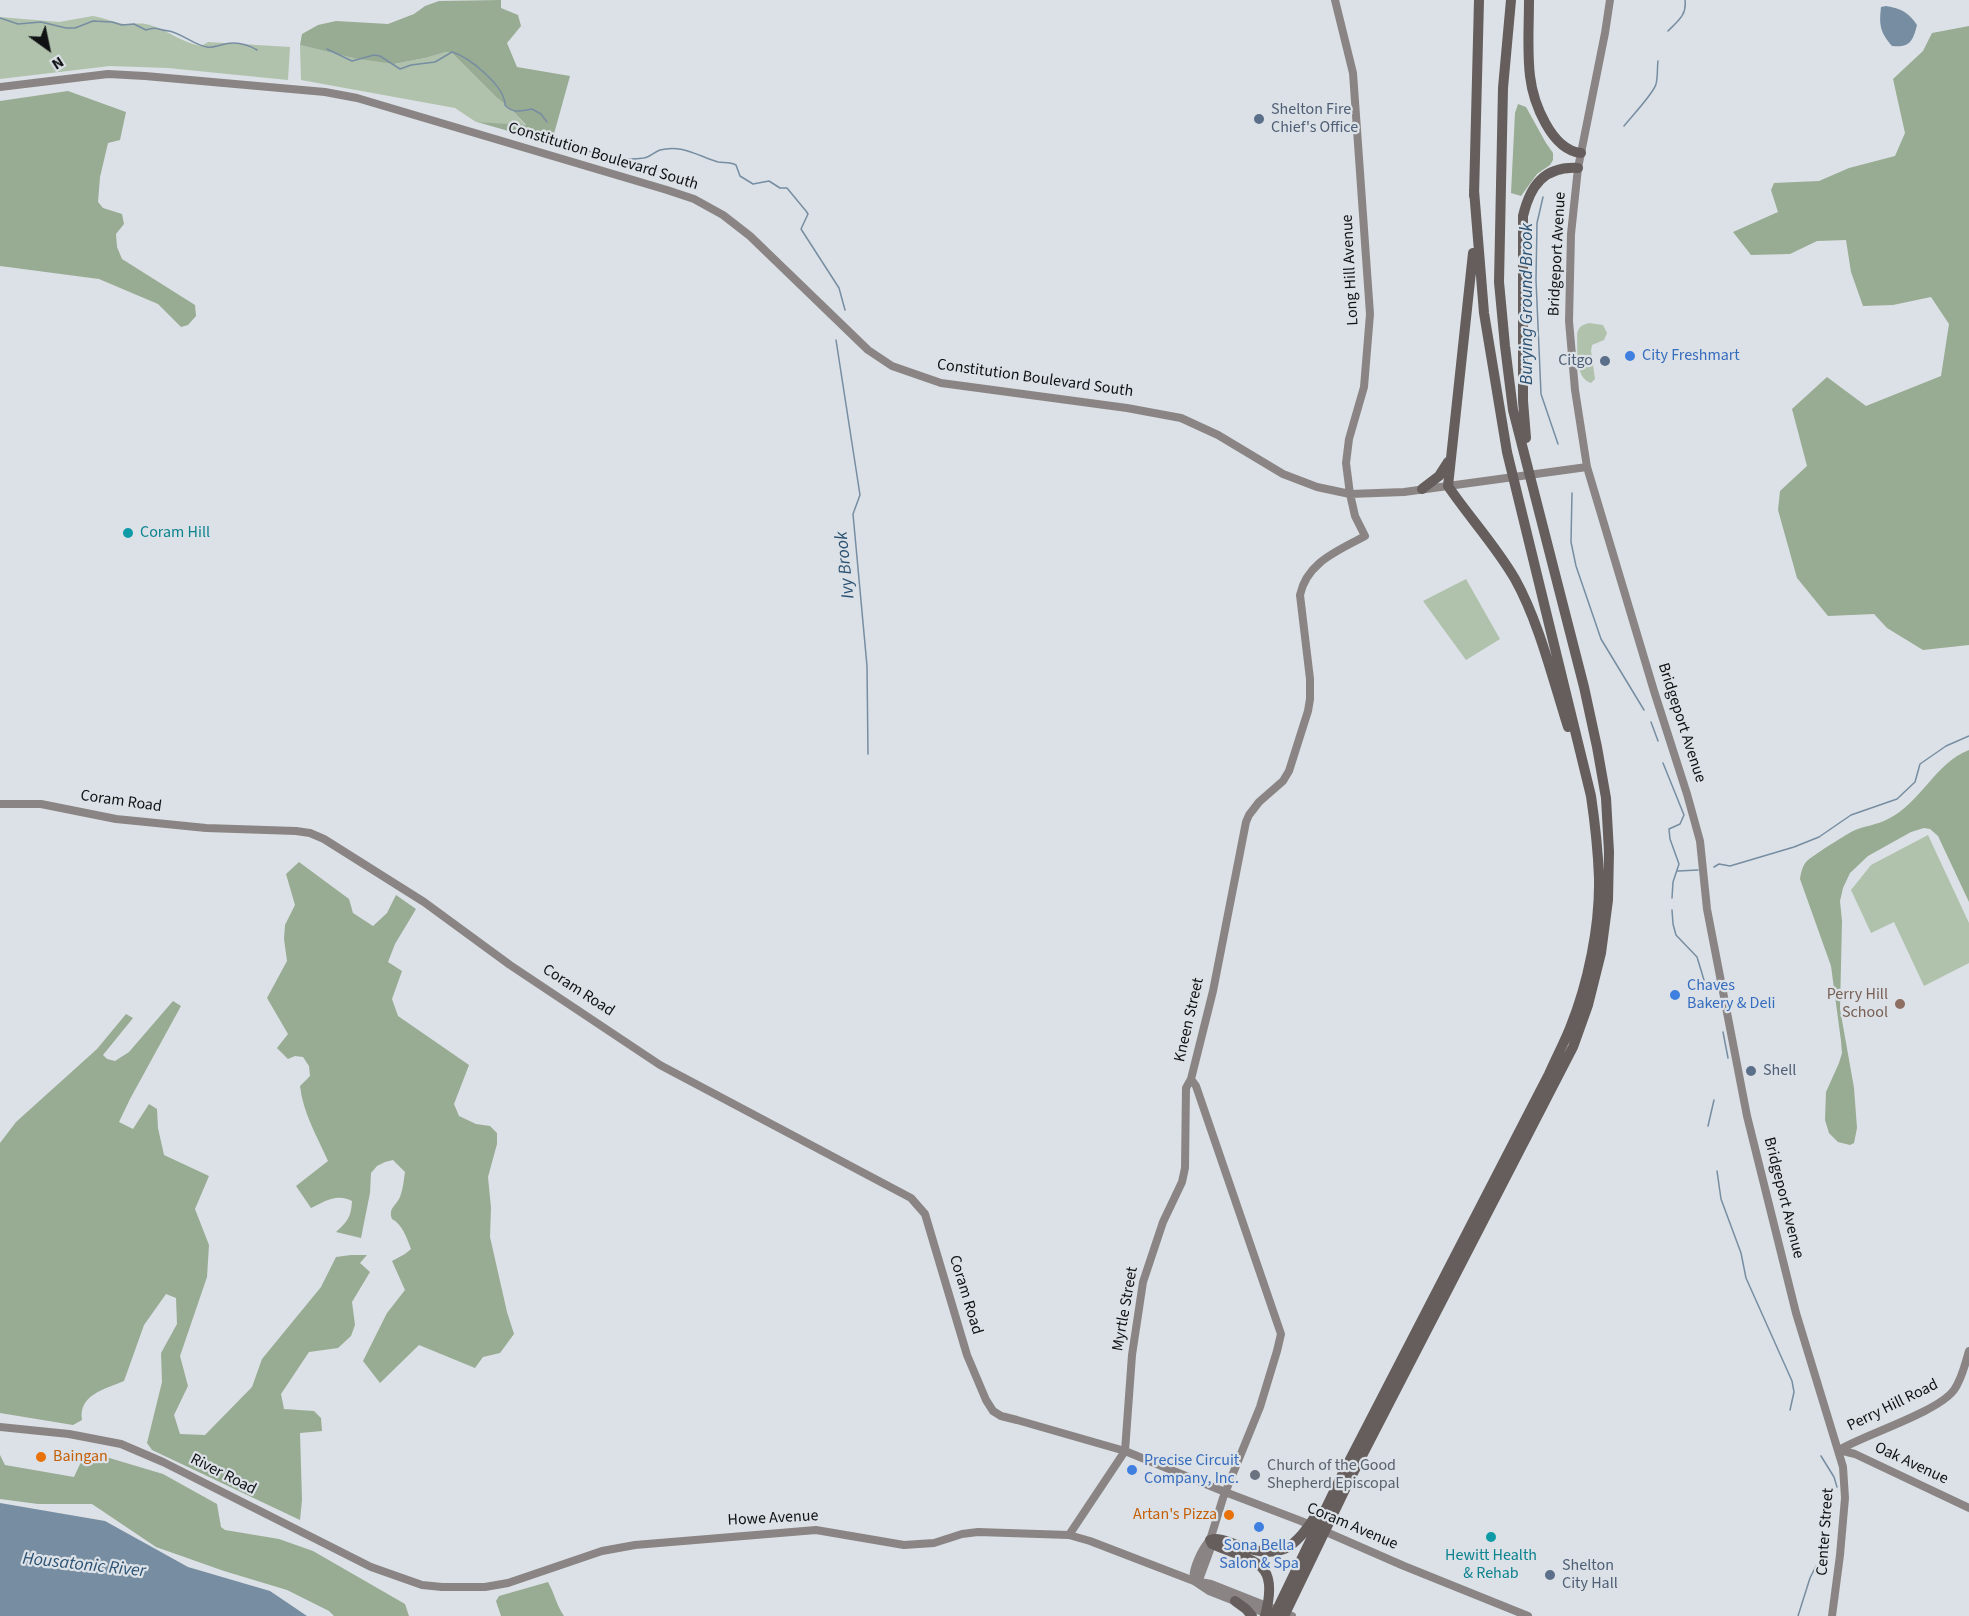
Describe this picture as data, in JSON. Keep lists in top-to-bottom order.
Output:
{
  "streets": {
    "main road": [
      "Constitution Boulevard South",
      "Bridgeport Avenue",
      "Long Hill Avenue",
      "Coram Road",
      "Kneen Street",
      "Myrtle Street",
      "Perry Hill Road",
      "Oak Avenue",
      "River Road",
      "Howe Avenue",
      "Coram Avenue",
      "Center Street"
    ]
  },
  "crossings": [
    ["Constitution Boulevard South", "Bridgeport Avenue"],
    ["Constitution Boulevard South", "Long Hill Avenue"],
    ["Bridgeport Avenue", "Perry Hill Road"],
    ["Bridgeport Avenue", "Oak Avenue"],
    ["Bridgeport Avenue", "Center Street"],
    ["Long Hill Avenue", "Kneen Street"],
    ["Coram Road", "Coram Avenue"],
    ["Kneen Street", "Myrtle Street"],
    ["Kneen Street", "Howe Avenue"],
    ["Kneen Street", "Coram Avenue"],
    ["Myrtle Street", "Howe Avenue"],
    ["Myrtle Street", "Coram Avenue"],
    ["Perry Hill Road", "Oak Avenue"],
    ["Perry Hill Road", "Center Street"],
    ["Oak Avenue", "Center Street"],
    ["River Road", "Howe Avenue"]
  ],
  "water": ["Burying Ground Brook", "Ivy Brook", "Housatonic River"],
  "places": [
    "Shelton Fire Chief's Office",
    "City Freshmart",
    "Citgo",
    "Coram Hill",
    "Chaves Bakery & Deli",
    "Perry Hill School",
    "Shell",
    "Baingan",
    "Precise Circuit Company, Inc.",
    "Church of the Good Shepherd Episcopal",
    "Artan's Pizza",
    "Sona Bella Salon & Spa",
    "Hewitt Health & Rehab",
    "Shelton City Hall"
  ],
  "north": "bottom right"
}
